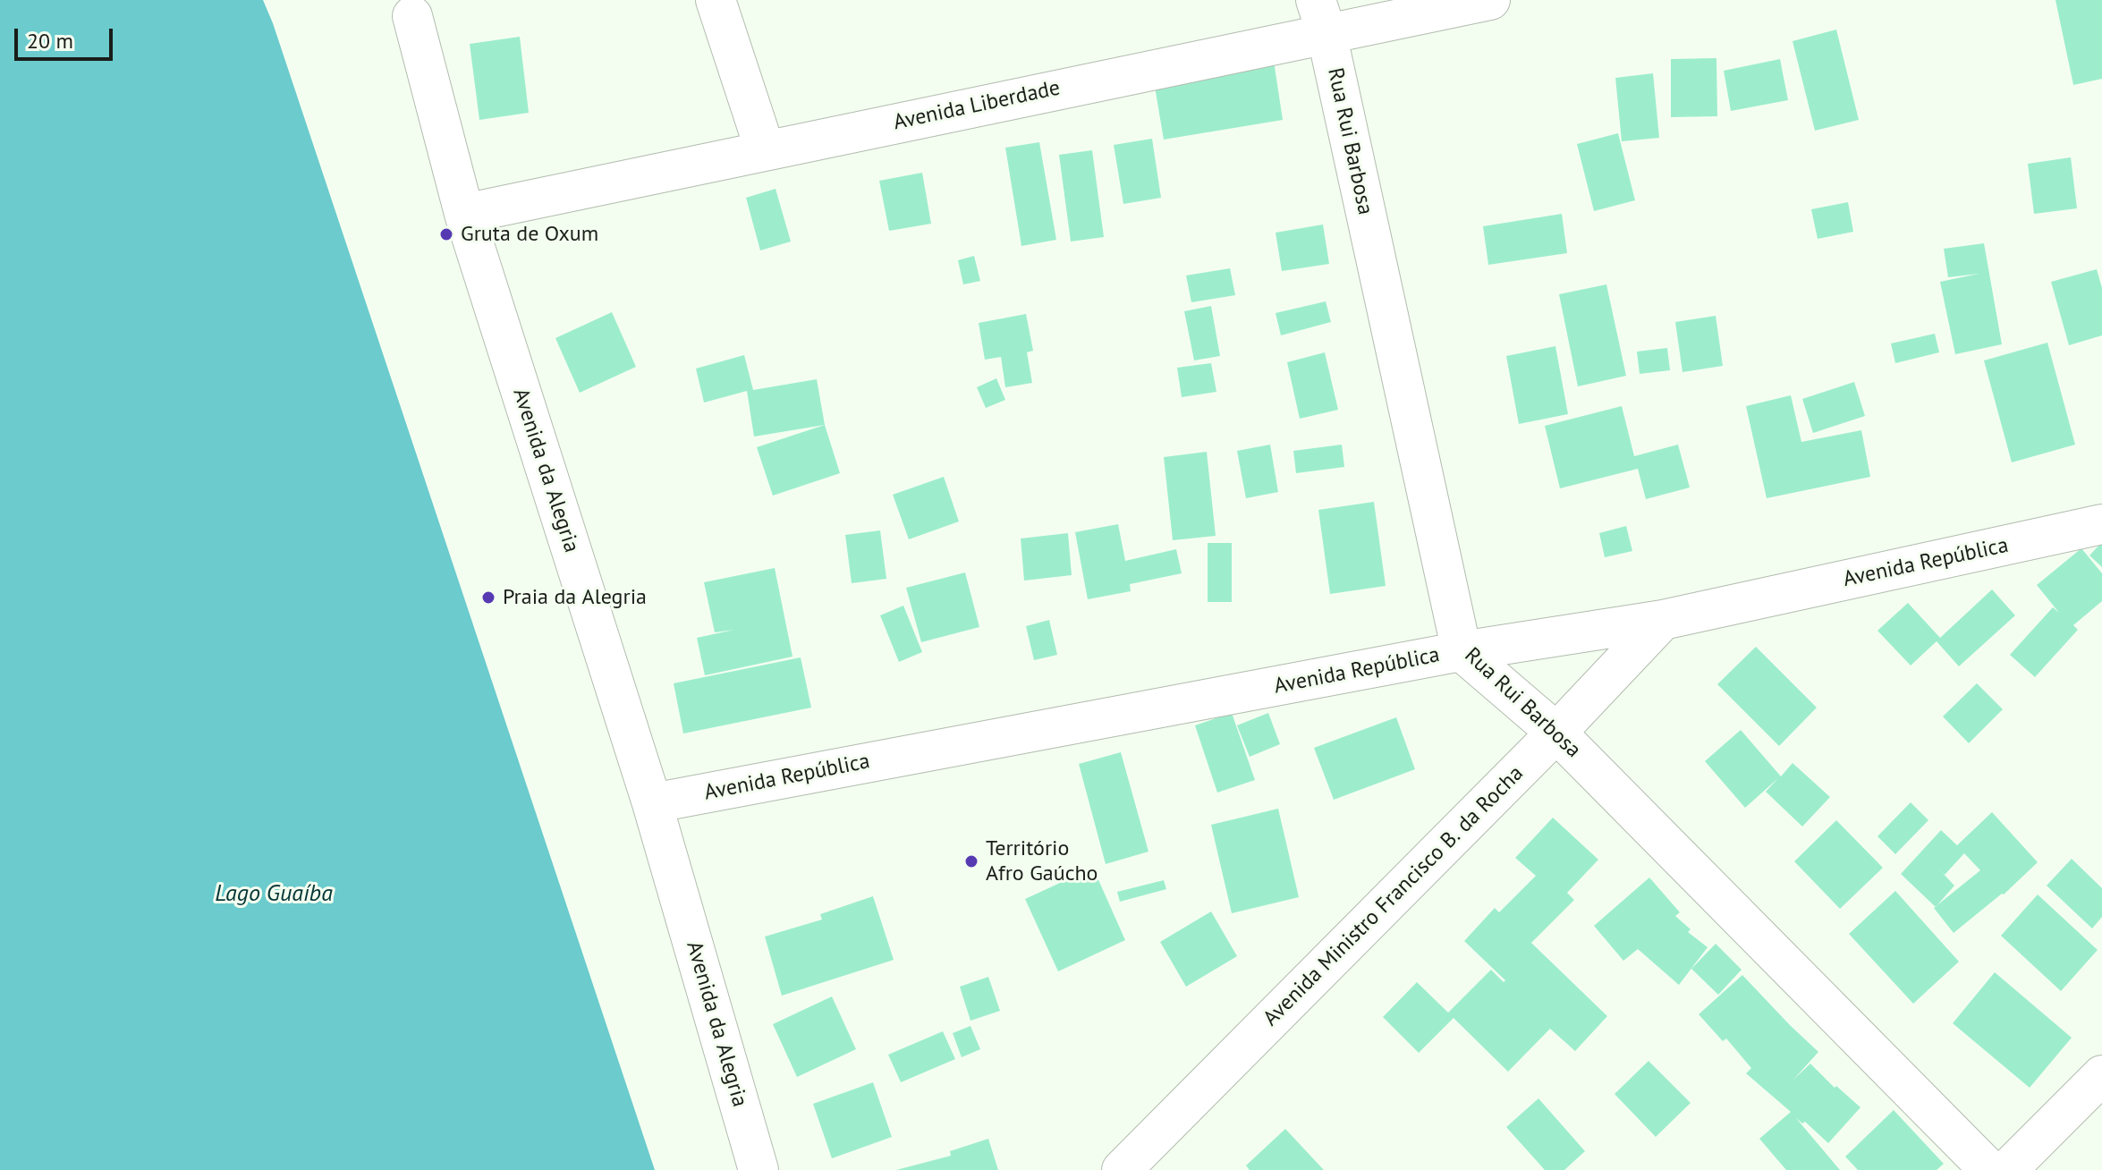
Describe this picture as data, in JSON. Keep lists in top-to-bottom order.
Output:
{
  "streets": {
    "street": [
      "Avenida Liberdade",
      "Rua Rui Barbosa",
      "Avenida da Alegria",
      "Avenida República",
      "Avenida Ministro Francisco B. da Rocha"
    ]
  },
  "crossings": [
    ["Avenida Liberdade", "Rua Rui Barbosa"],
    ["Avenida Liberdade", "Avenida da Alegria"],
    ["Rua Rui Barbosa", "Avenida República"],
    ["Rua Rui Barbosa", "Avenida Ministro Francisco B. da Rocha"],
    ["Avenida da Alegria", "Avenida República"],
    ["Avenida República", "Avenida Ministro Francisco B. da Rocha"]
  ],
  "water": ["Lago Guaíba"],
  "places": ["Gruta de Oxum", "Praia da Alegria", "Território Afro Gaúcho"],
  "scale_bar": "20 m"
}
